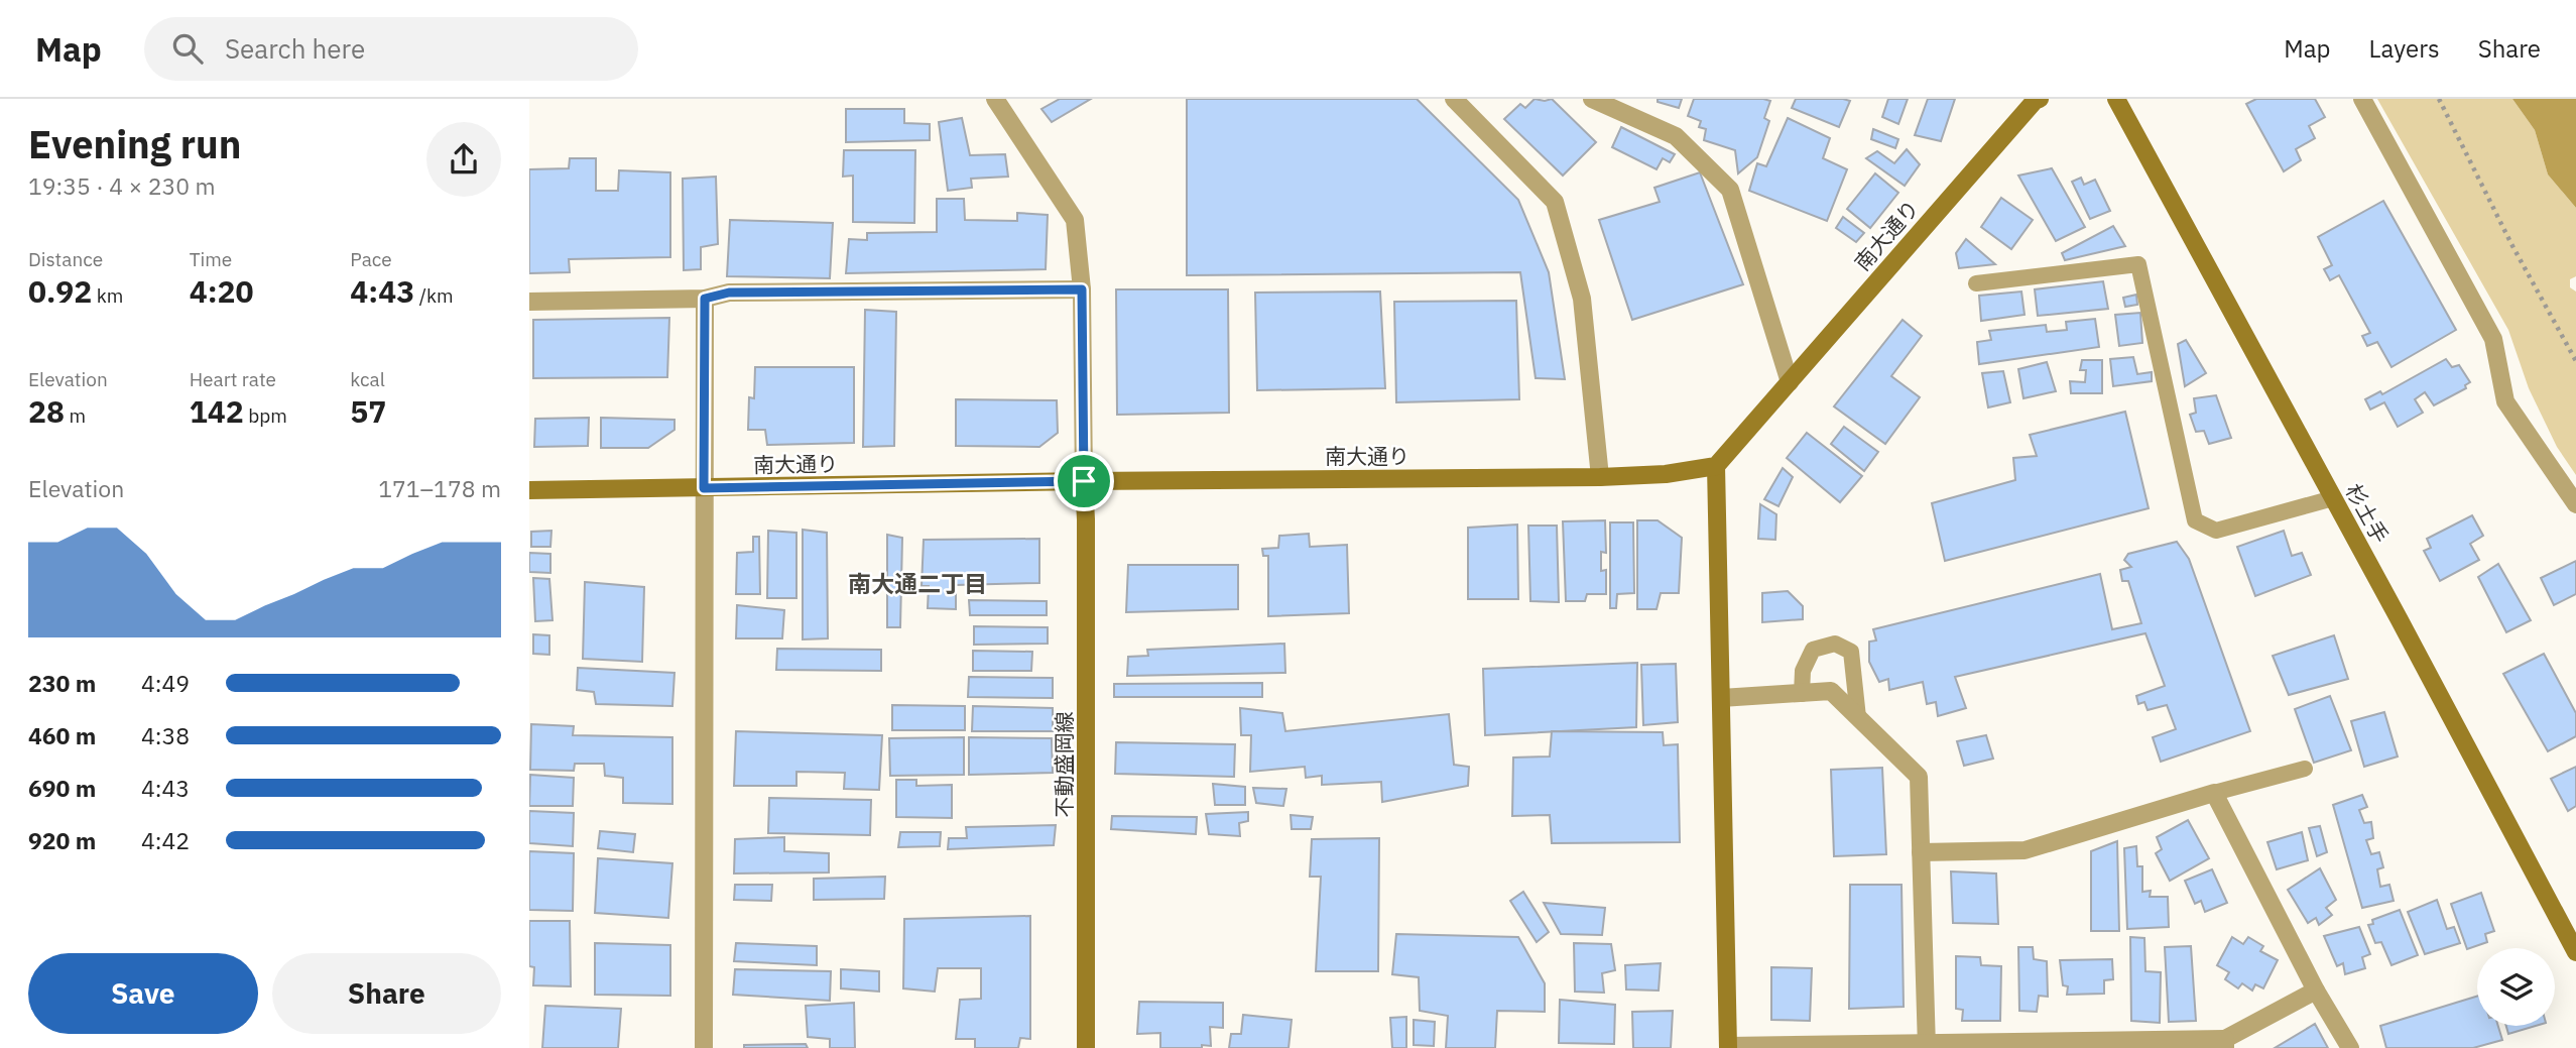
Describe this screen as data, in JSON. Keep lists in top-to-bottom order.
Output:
{
  "streets": {
    "street": ["南大通り", "杉土手", "不動盛岡線"]
  },
  "crossings": [
    ["南大通り", "不動盛岡線"]
  ],
  "districts": ["南大通二丁目"],
  "page": {
    "header": "Map",
    "search": "Search here",
    "nav": ["Map", "Layers", "Share"],
    "heading": ["Evening run", "19:35 · 4 × 230 m"],
    "stats": [
      ["Distance", "0.92 km"],
      ["Time", "4:20"],
      ["Pace", "4:43 /km"],
      ["Elevation", "28 m"],
      ["Heart rate", "142 bpm"],
      ["kcal", "57"]
    ],
    "chart": ["Elevation", "171–178 m"],
    "list": [
      {
        "name": "230 m",
        "note": "4:49"
      },
      {
        "name": "460 m",
        "note": "4:38"
      },
      {
        "name": "690 m",
        "note": "4:43"
      },
      {
        "name": "920 m",
        "note": "4:42"
      }
    ],
    "buttons": ["Save", "Share"]
  }
}
